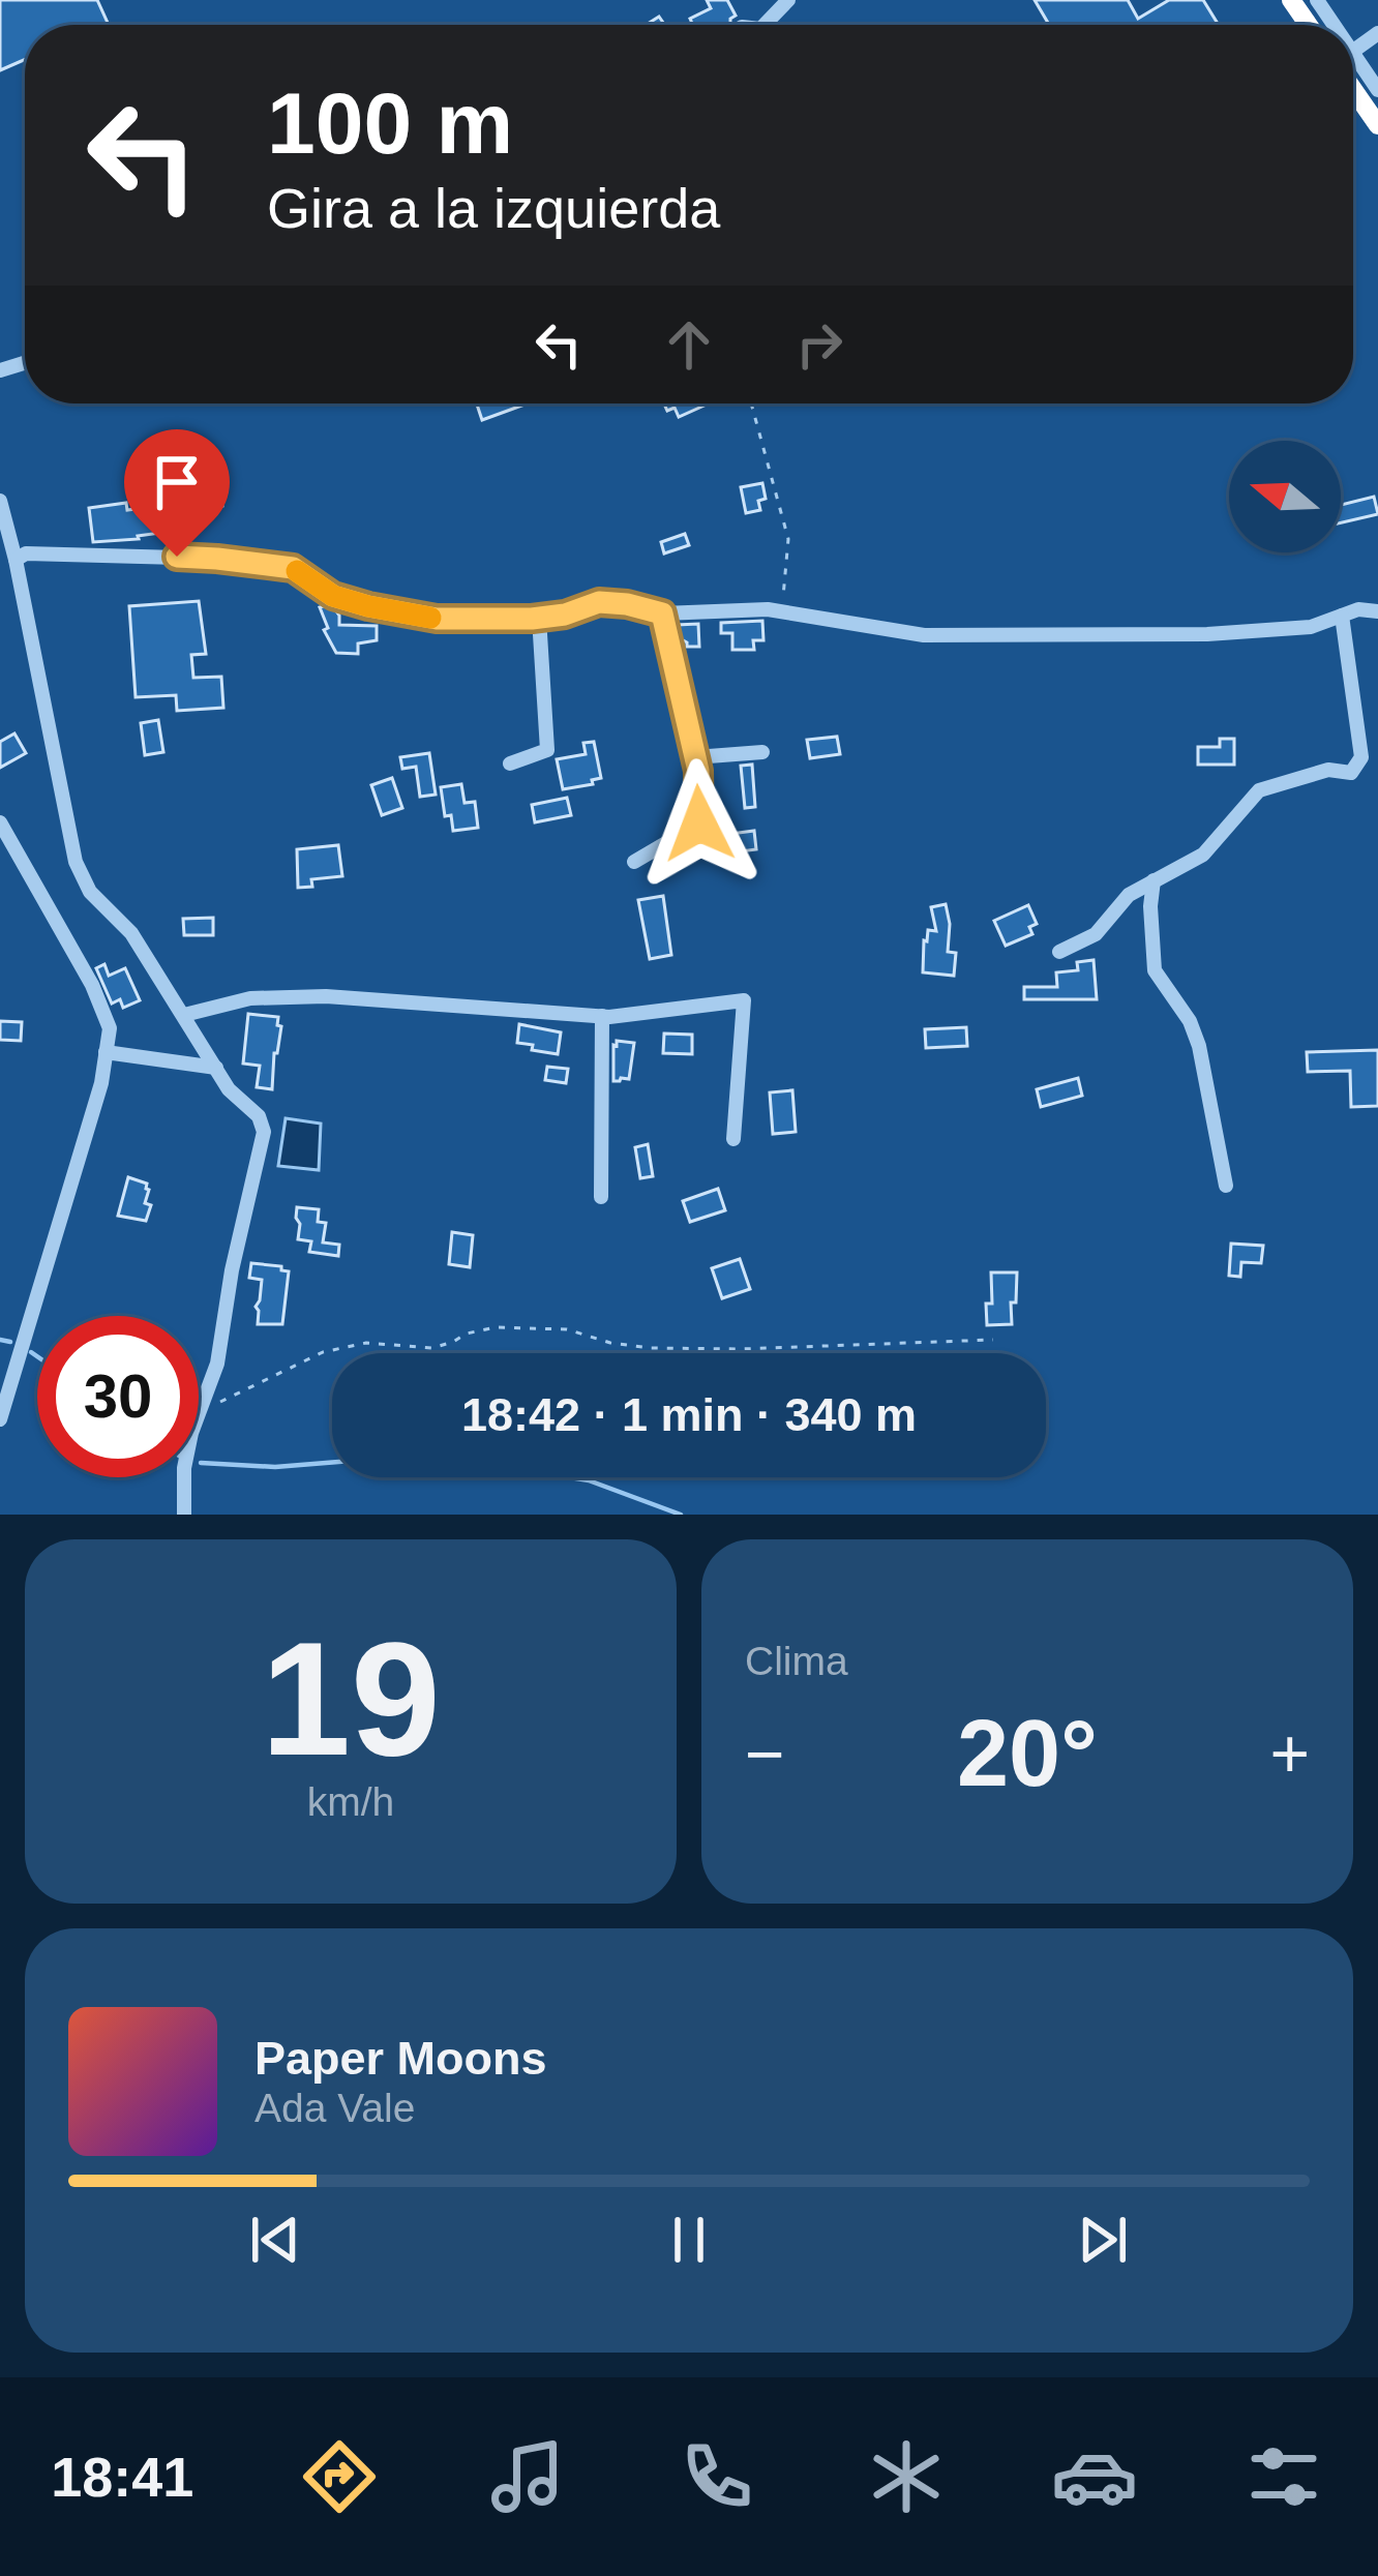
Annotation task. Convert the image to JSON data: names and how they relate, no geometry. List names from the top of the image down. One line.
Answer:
{"north":"left","page":{"turn":["100 m","Gira a la izquierda"],"limit":"30","trip":"18:42 · 1 min · 340 m","tile":[["19","km/h"],"Clima"],"heat":["−","20°","+"],"song":["Paper Moons","Ada Vale"],"tabs":"18:41"}}
